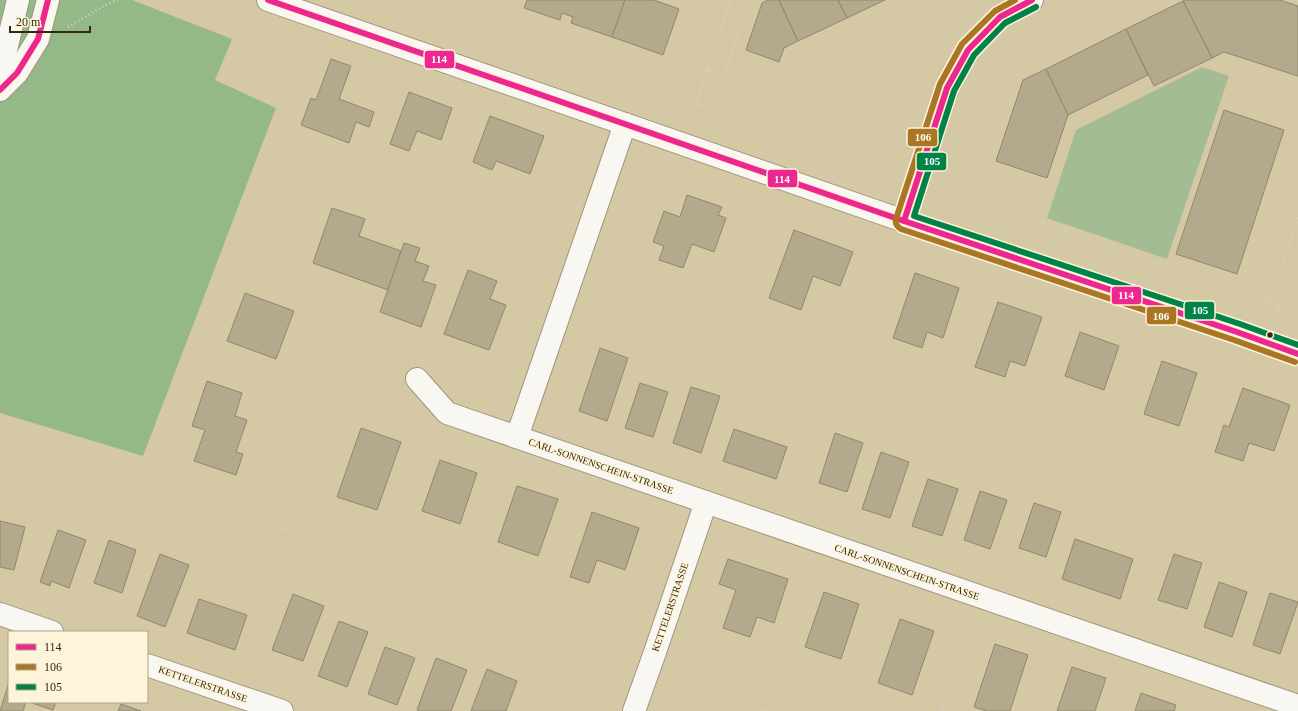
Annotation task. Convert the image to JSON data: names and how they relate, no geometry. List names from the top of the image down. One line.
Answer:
{"streets":{"street":["CARL-SONNENSCHEIN-STRASSE","KETTELERSTRASSE"]},"crossings":[["CARL-SONNENSCHEIN-STRASSE","KETTELERSTRASSE"]],"lines":["transit line 114","transit line 106","transit line 105"],"legend":["114","106","105"],"scale_bar":"20 m"}
